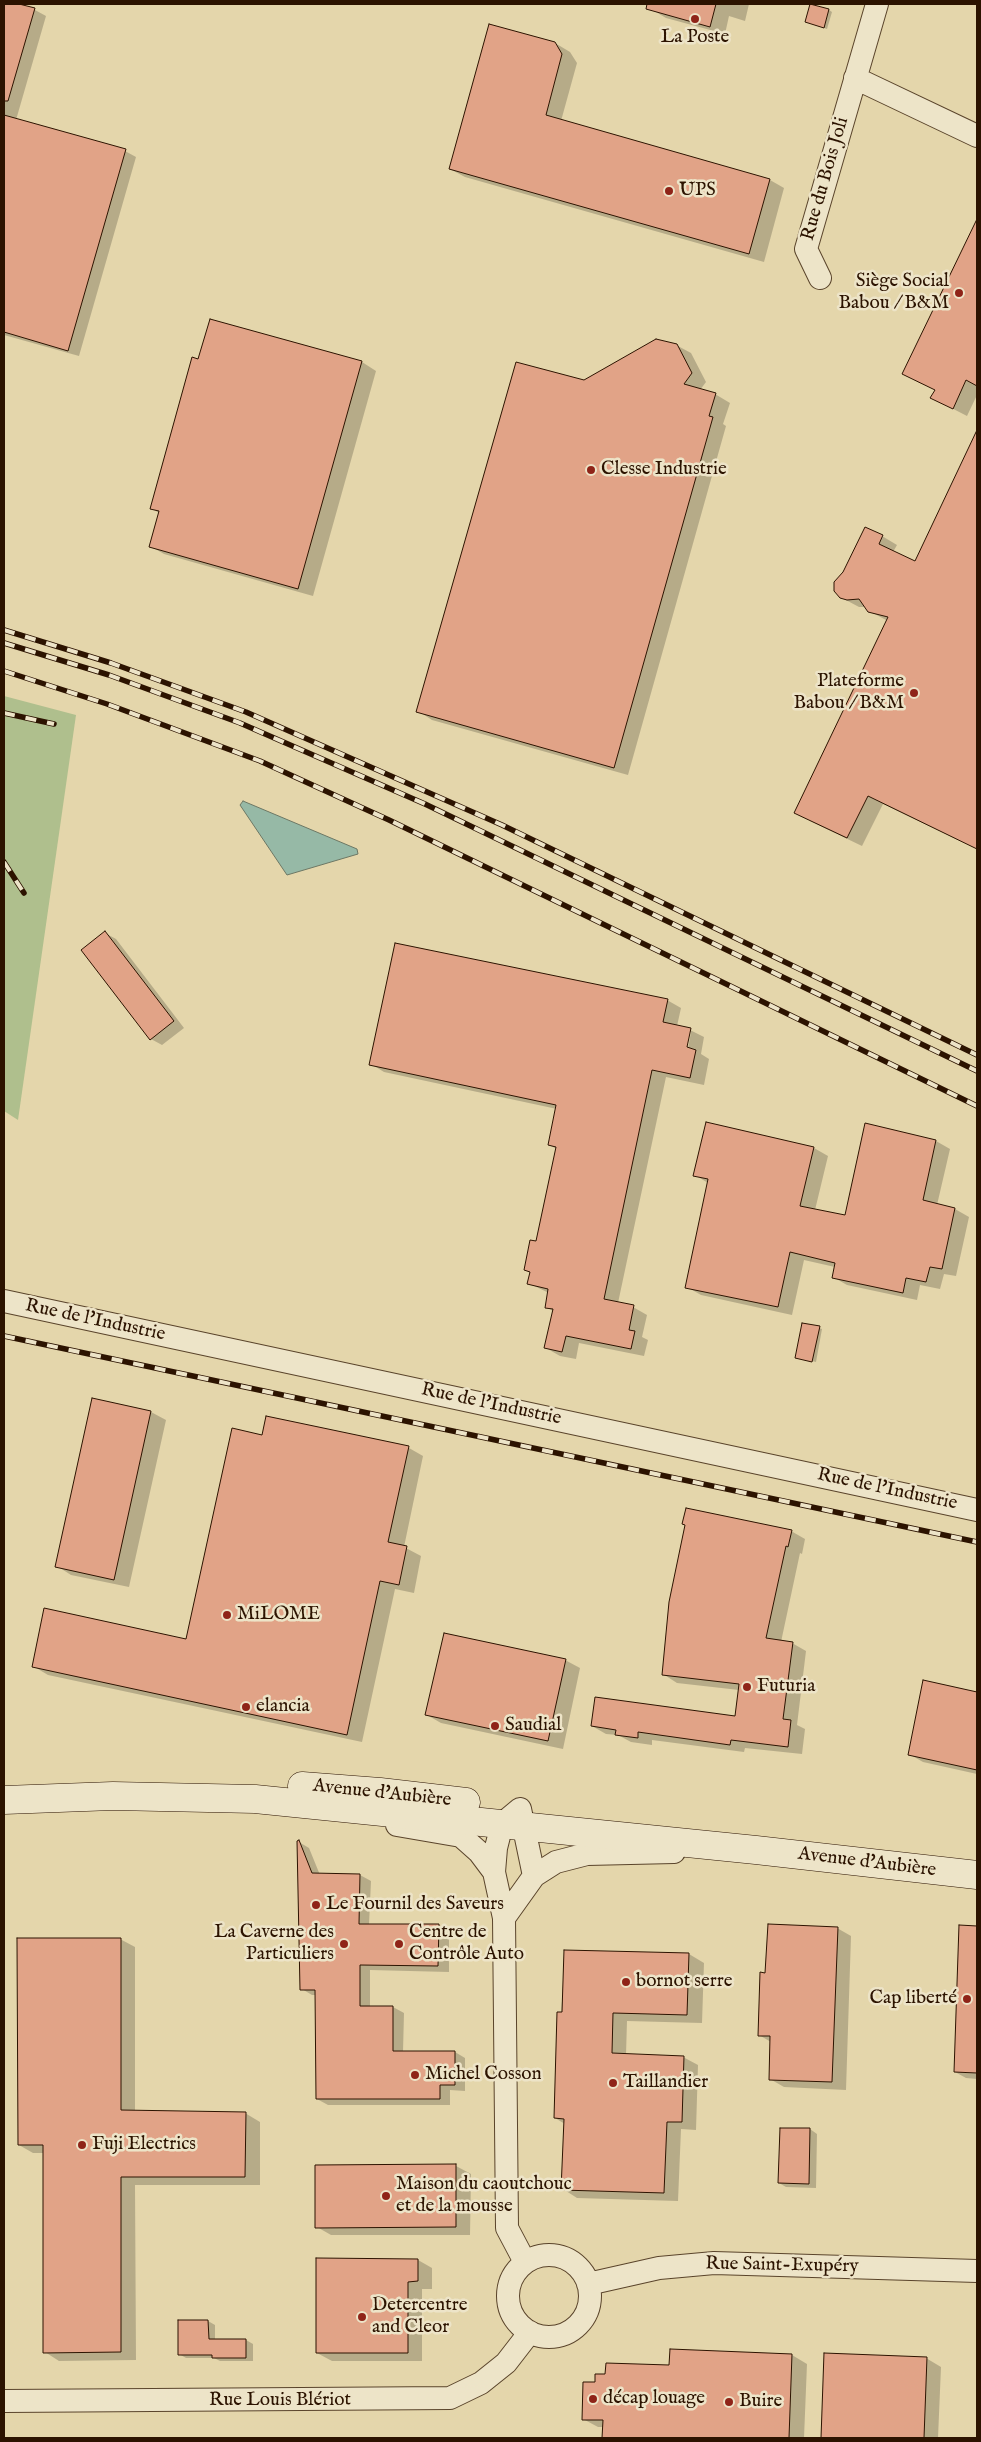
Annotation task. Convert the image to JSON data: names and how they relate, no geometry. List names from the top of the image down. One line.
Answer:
{"streets":{"main road":["Avenue d'Aubière"],"street":["Rue du Bois Joli","Rue de l'Industrie","Rue Saint-Exupéry","Rue Louis Blériot"]},"crossings":[["Rue Saint-Exupéry","Rue Louis Blériot"]],"places":["La Poste","UPS","Siège Social Babou / B&M","Clesse Industrie","Plateforme Babou / B&M","MiLOME","Futuria","elancia","Saudial","Le Fournil des Saveurs","La Caverne des Particuliers","Centre de Contrôle Auto","bornot serre","Cap liberté","Michel Cosson","Taillandier","Fuji Electrics","Maison du caoutchouc et de la mousse","Detercentre and Cleor","décap louage","Buire"]}
